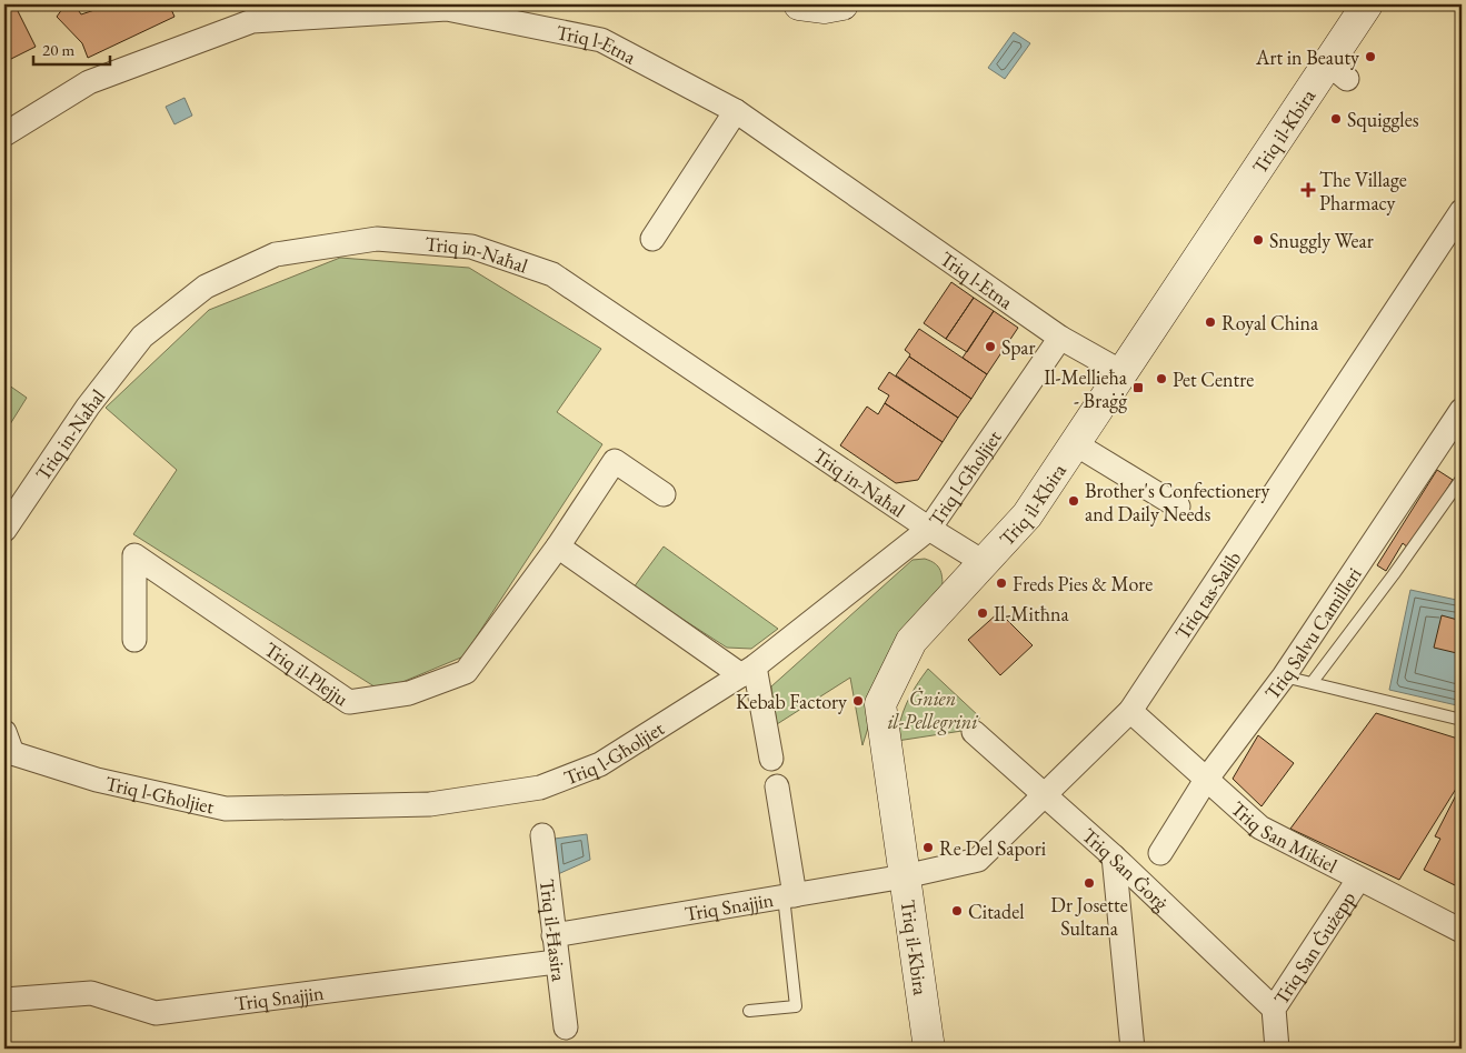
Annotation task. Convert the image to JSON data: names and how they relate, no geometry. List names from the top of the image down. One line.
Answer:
{"streets":{"main road":["Triq il-Kbira"],"street":["Triq l-Etna","Triq in-Naħal","Triq l-Għoljiet","Triq tas-Salib","Triq Salvu Camilleri","Triq il-Plejju","Triq San Mikiel","Triq San Ġorġ","Triq Snajjin","Triq il-Ħasira","Triq San Ġużepp"]},"crossings":[["Triq l-Etna","Triq il-Kbira"],["Triq l-Etna","Triq l-Għoljiet"],["Triq il-Kbira","Triq in-Naħal"],["Triq il-Kbira","Triq tas-Salib"],["Triq il-Kbira","Triq Snajjin"],["Triq in-Naħal","Triq l-Għoljiet"],["Triq tas-Salib","Triq San Mikiel"],["Triq tas-Salib","Triq San Ġorġ"],["Triq tas-Salib","Triq Snajjin"],["Triq Salvu Camilleri","Triq San Mikiel"],["Triq San Mikiel","Triq San Ġużepp"],["Triq San Ġorġ","Triq San Ġużepp"],["Triq Snajjin","Triq il-Ħasira"]],"parks":["Ġnien il-Pellegrini"],"places":{"other":["Art in Beauty","Squiggles","Snuggly Wear","Royal China","Spar","Pet Centre","Brother's Confectionery and Daily Needs","Freds Pies & More","Il-Mitħna","Kebab Factory","Re Del Sapori","Dr Josette Sultana","Citadel"],"health":["The Village Pharmacy"],"transit":["Il-Mellieħa - Braġġ"]},"scale_bar":"20 m"}
